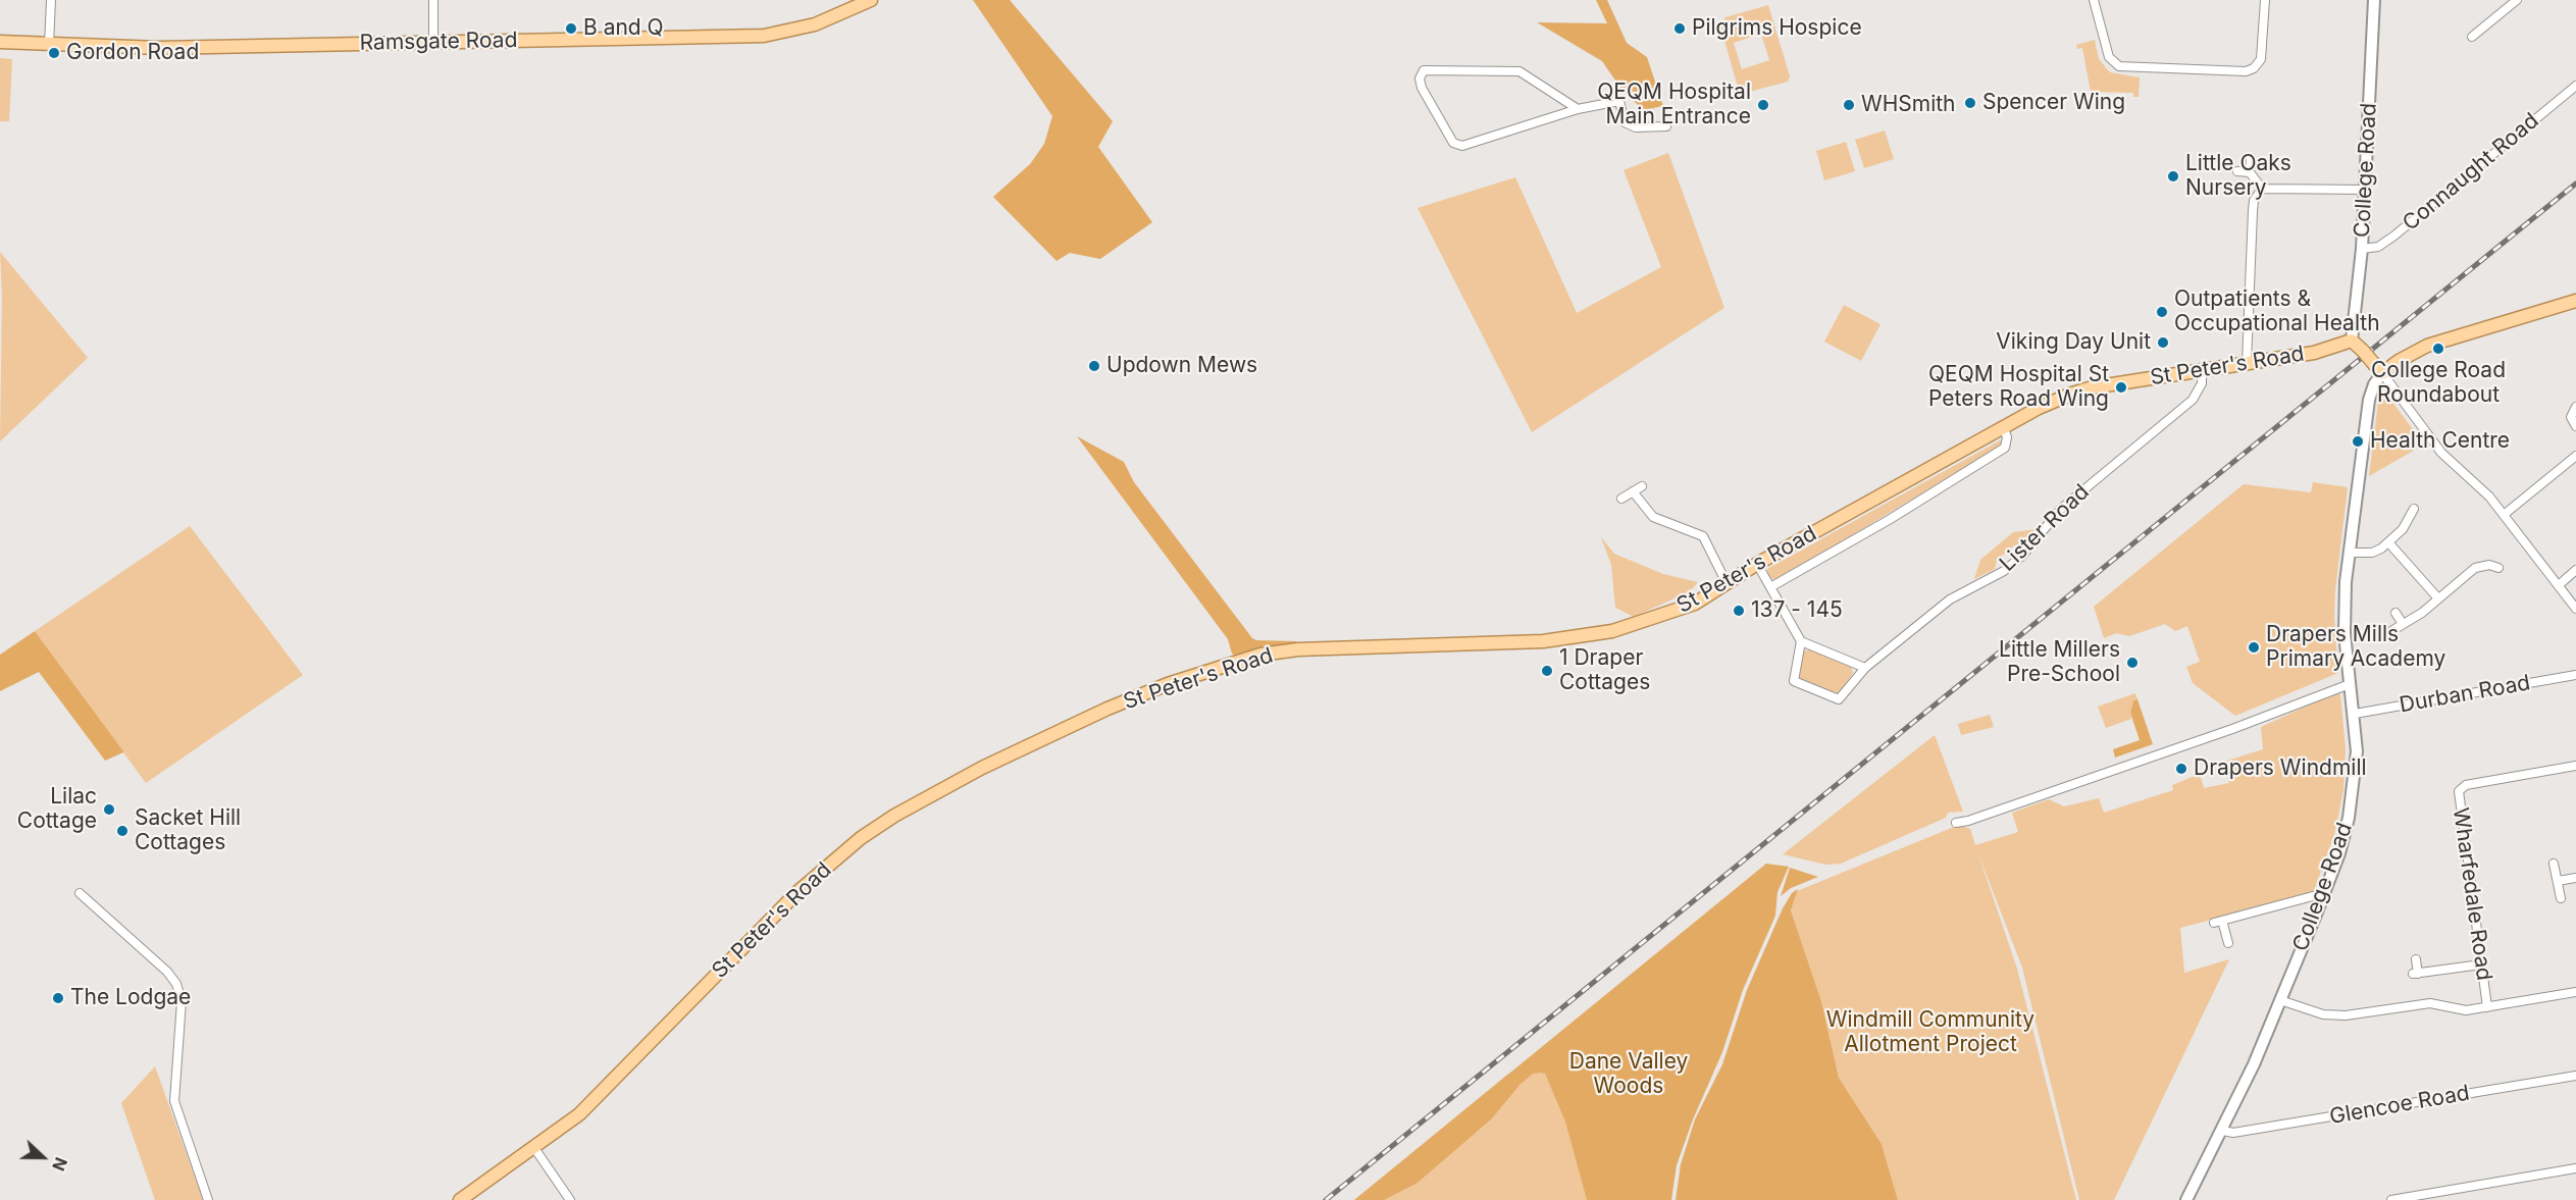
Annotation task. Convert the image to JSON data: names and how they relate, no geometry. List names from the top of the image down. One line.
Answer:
{"streets":{"main road":["Ramsgate Road","College Road","St Peter's Road"],"street":["Connaught Road","Lister Road","Durban Road","Wharfedale Road","Glencoe Road"]},"crossings":[["College Road","Connaught Road"],["College Road","St Peter's Road"],["College Road","Durban Road"],["College Road","Glencoe Road"],["St Peter's Road","Lister Road"]],"parks":["Windmill Community Allotment Project","Dane Valley Woods"],"places":["B and Q","Pilgrims Hospice","Gordon Road","Spencer Wing","QEQM Hospital Main Entrance","WHSmith","Little Oaks Nursery","Outpatients & Occupational Health","Viking Day Unit","College Road Roundabout","Updown Mews","QEQM Hospital St Peters Road Wing","Health Centre","137 - 145","Drapers Mills Primary Academy","Little Millers Pre-School","1 Draper Cottages","Drapers Windmill","Lilac Cottage","Sacket Hill Cottages","The Lodgae"],"north":"right"}
